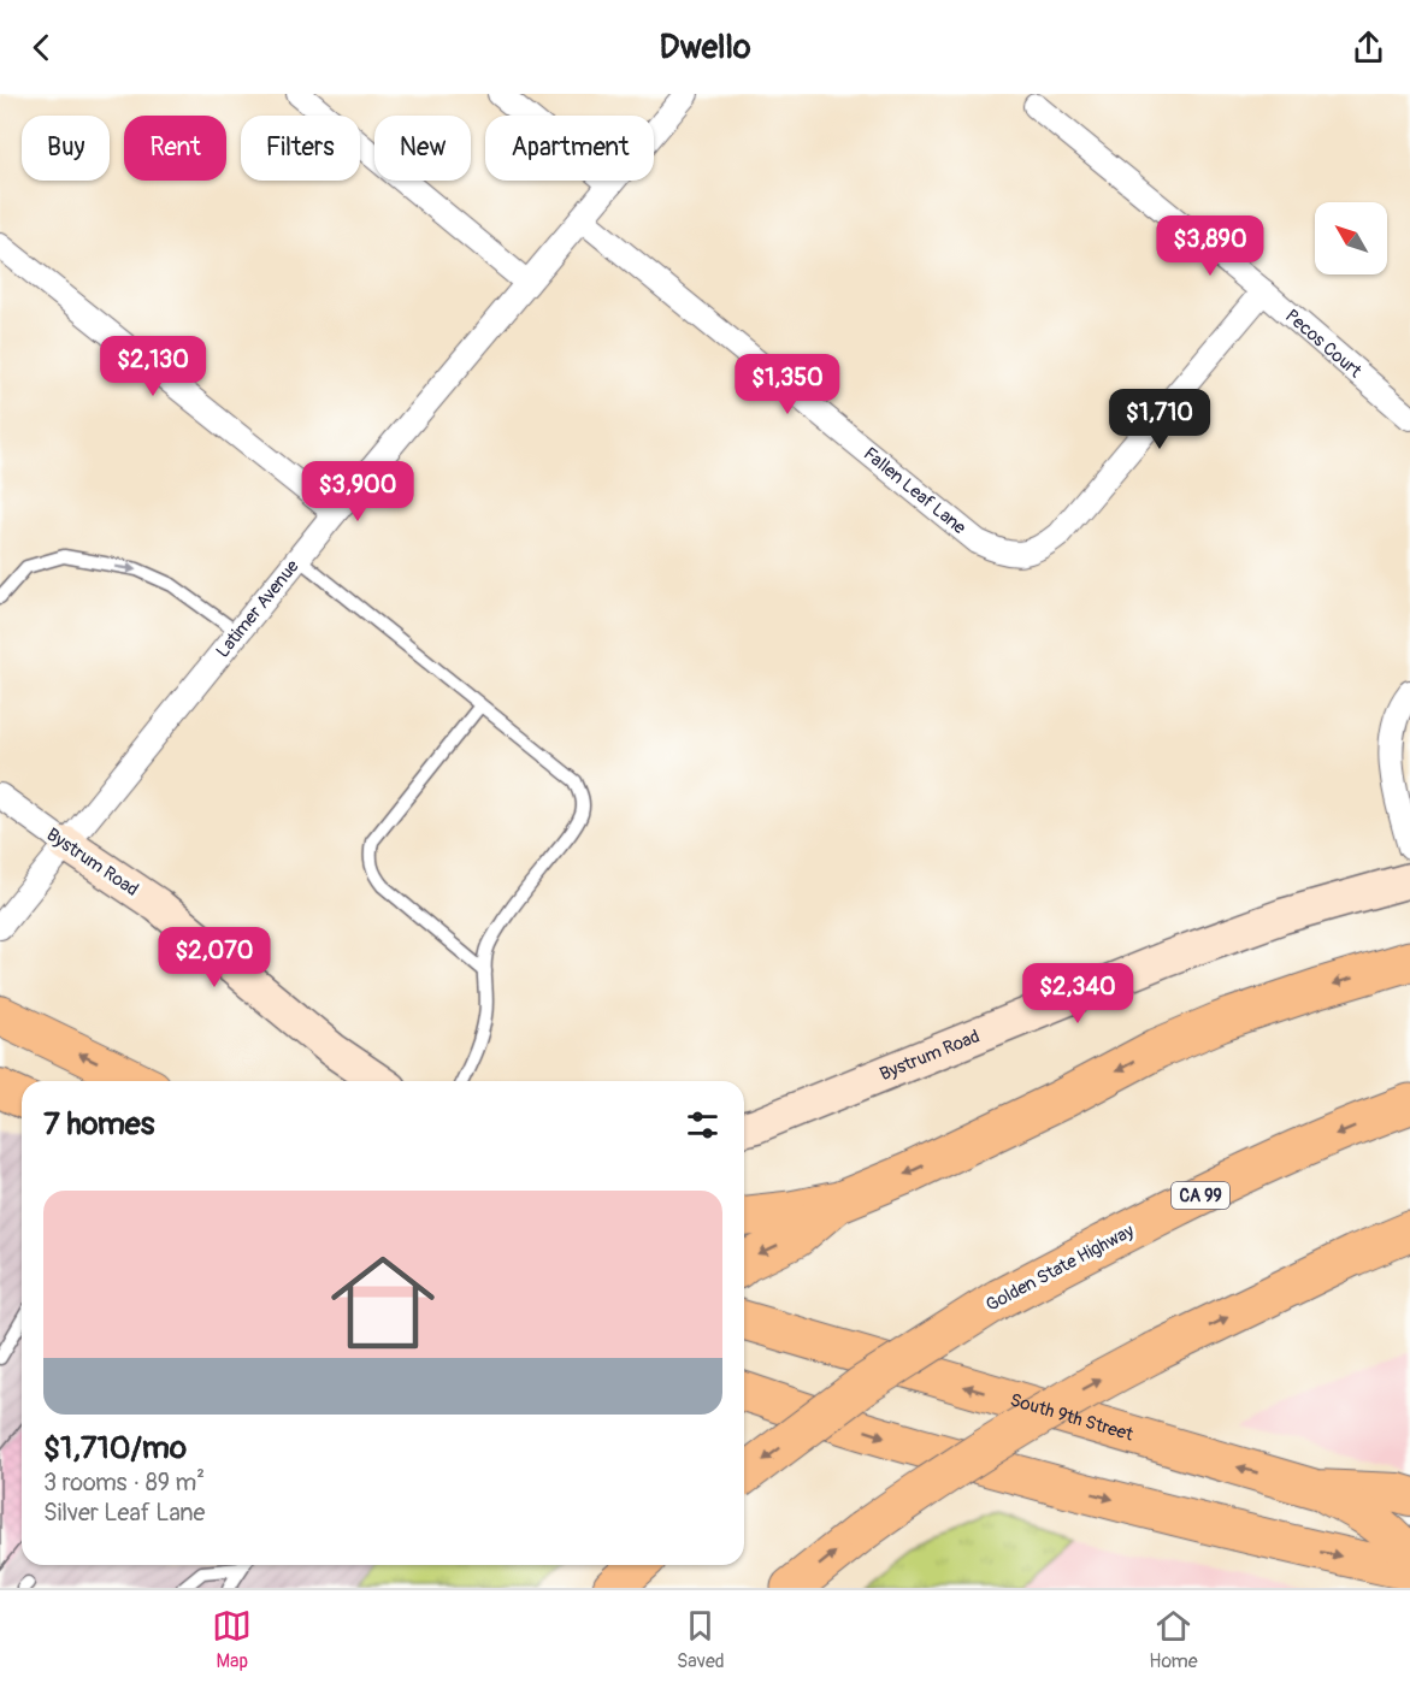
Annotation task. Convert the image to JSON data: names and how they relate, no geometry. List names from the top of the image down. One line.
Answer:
{"streets":{"highway":["CA 99","Golden State Highway"],"main road":["South 9th Street"],"street":["Pecos Court","Fallen Leaf Lane","Latimer Avenue","Bystrum Road"]},"crossings":[["Pecos Court","Fallen Leaf Lane"],["Fallen Leaf Lane","Latimer Avenue"],["Latimer Avenue","Bystrum Road"]],"north":"top left","page":{"header":"Dwello","chip":["Buy","Rent","Filters","New","Apartment"],"price":["$3,890","$2,130","$1,350","$1,710","$3,900","$2,070","$2,340"],"heading":"7 homes","list":[{"name":"$1,710/mo","note":"3 rooms · 89 m² · Silver Leaf Lane"}],"tabs":["Map","Saved","Home"]}}
